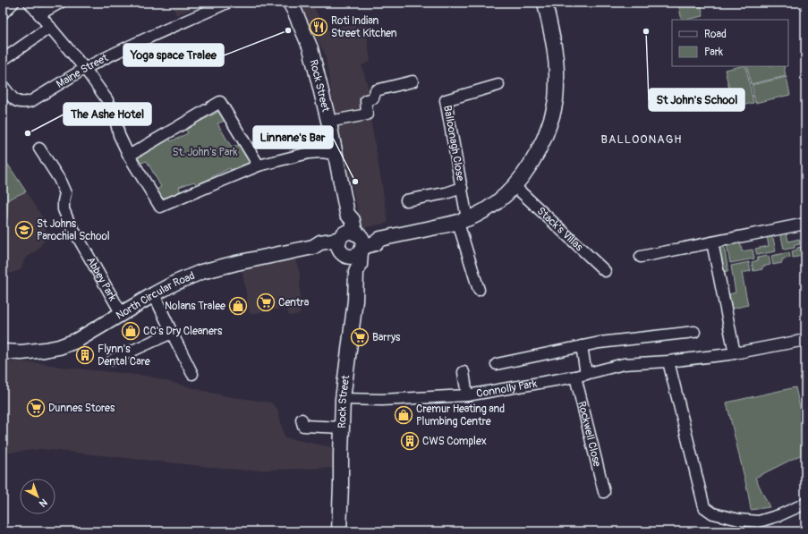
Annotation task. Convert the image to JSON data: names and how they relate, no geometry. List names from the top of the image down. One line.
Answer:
{"streets":{"main road":["Rock Street","North Circular Road"],"street":["Maine Street","Balloonagh Close","Stack's Villas","Abbey Park","Connolly Park","Rockwell Close"]},"crossings":[["Rock Street","North Circular Road"],["Rock Street","Connolly Park"],["Balloonagh Close","North Circular Road"],["Stack's Villas","North Circular Road"],["Abbey Park","North Circular Road"],["Connolly Park","Rockwell Close"]],"districts":["BALLOONAGH"],"parks":["St. John's Park"],"places":{"restaurant":["Roti Indian Street Kitchen"],"other":["Yoga space Tralee","St John's School","The Ashe Hotel","Linnane's Bar"],"school or university":["St Johns Parochial School"],"supermarket":["Centra","Barrys","Dunnes Stores"],"shop":["Nolans Tralee","CC's Dry Cleaners","Cremur Heating and Plumbing Centre"],"building":["Flynn's Dental Care","CWS Complex"]},"legend":["Road","Park"],"north":"bottom right"}
